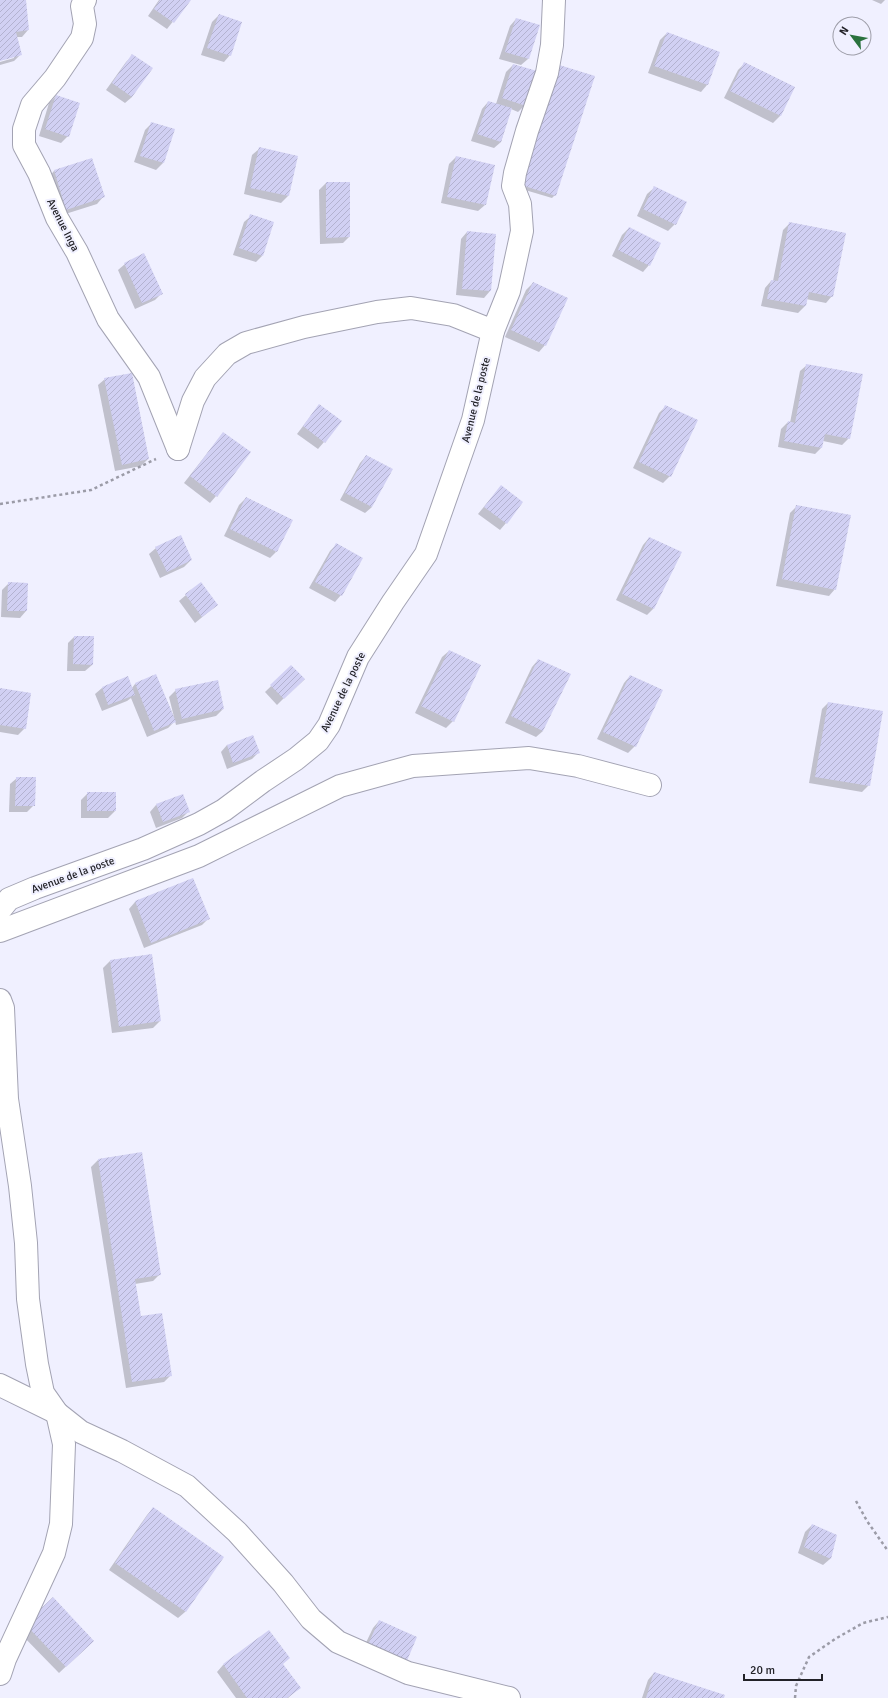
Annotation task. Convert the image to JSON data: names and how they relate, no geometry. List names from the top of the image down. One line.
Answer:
{"streets":{"street":["Avenue Inga","Avenue de la poste"]},"scale_bar":"20 m","north":"top left"}
